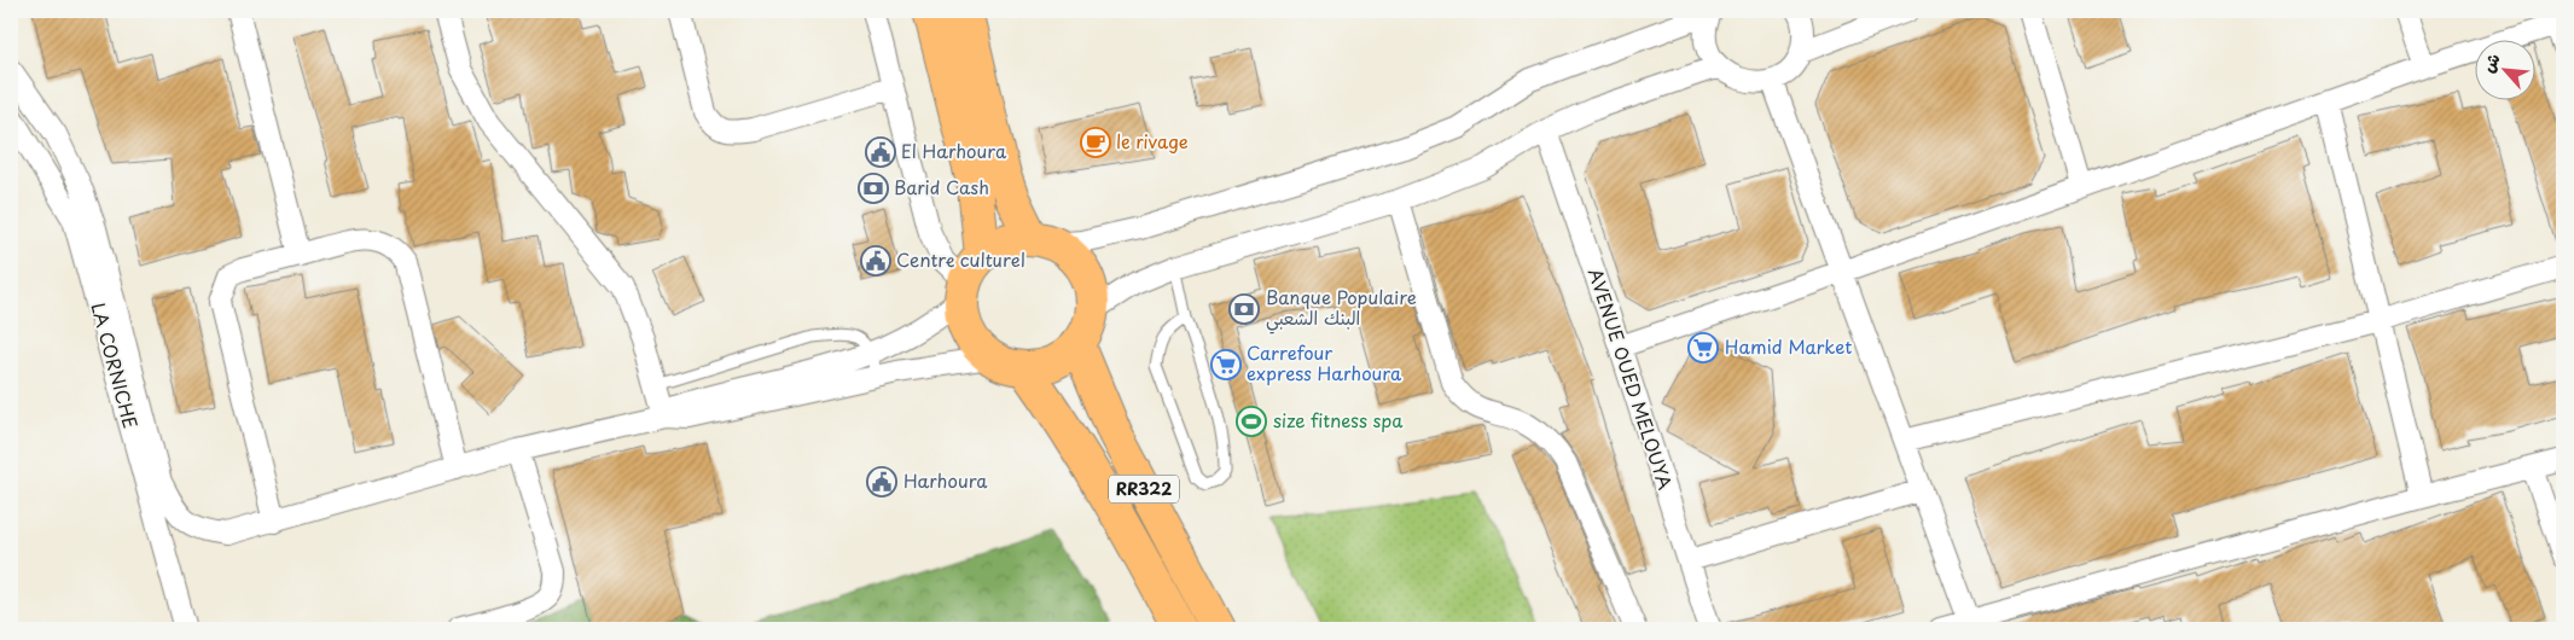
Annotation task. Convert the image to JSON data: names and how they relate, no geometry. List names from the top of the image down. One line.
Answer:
{"streets":{"main road":["RR322"],"street":["LA CORNICHE","AVENUE OUED MELOUYA"]},"places":{"cafe":["le rivage"],"public building":["El Harhoura","Centre culturel","Harhoura"],"bank":["Barid Cash","Banque Populaire البنك الشعبي"],"supermarket":["Hamid Market","Carrefour express Harhoura"],"sports":["size fitness spa"]},"north":"top left"}
